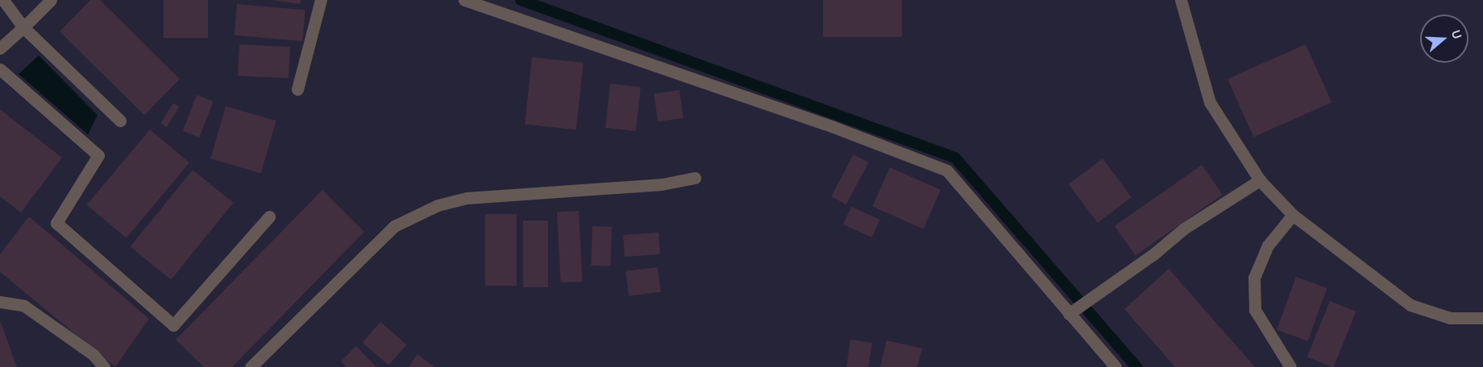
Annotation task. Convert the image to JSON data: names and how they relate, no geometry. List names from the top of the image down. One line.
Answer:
{"north":"right"}
